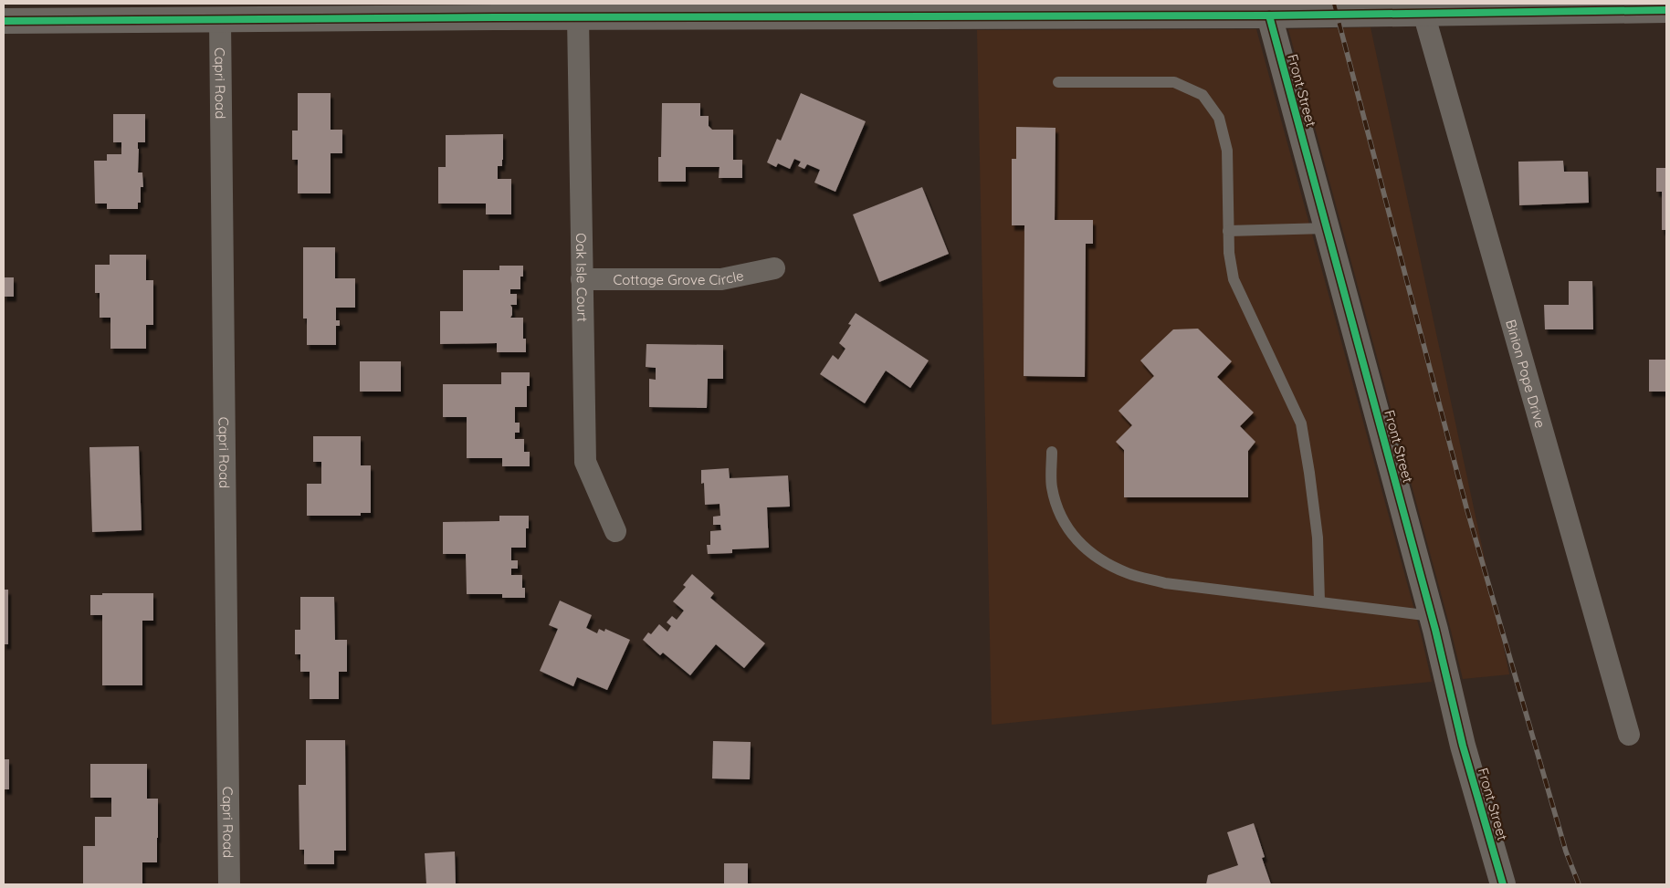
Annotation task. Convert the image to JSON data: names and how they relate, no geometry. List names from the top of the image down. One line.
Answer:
{"streets":{"street":["Capri Road","Front Street","Cottage Grove Circle","Oak Isle Court","Binion Pope Drive"]},"crossings":[["Cottage Grove Circle","Oak Isle Court"]]}
